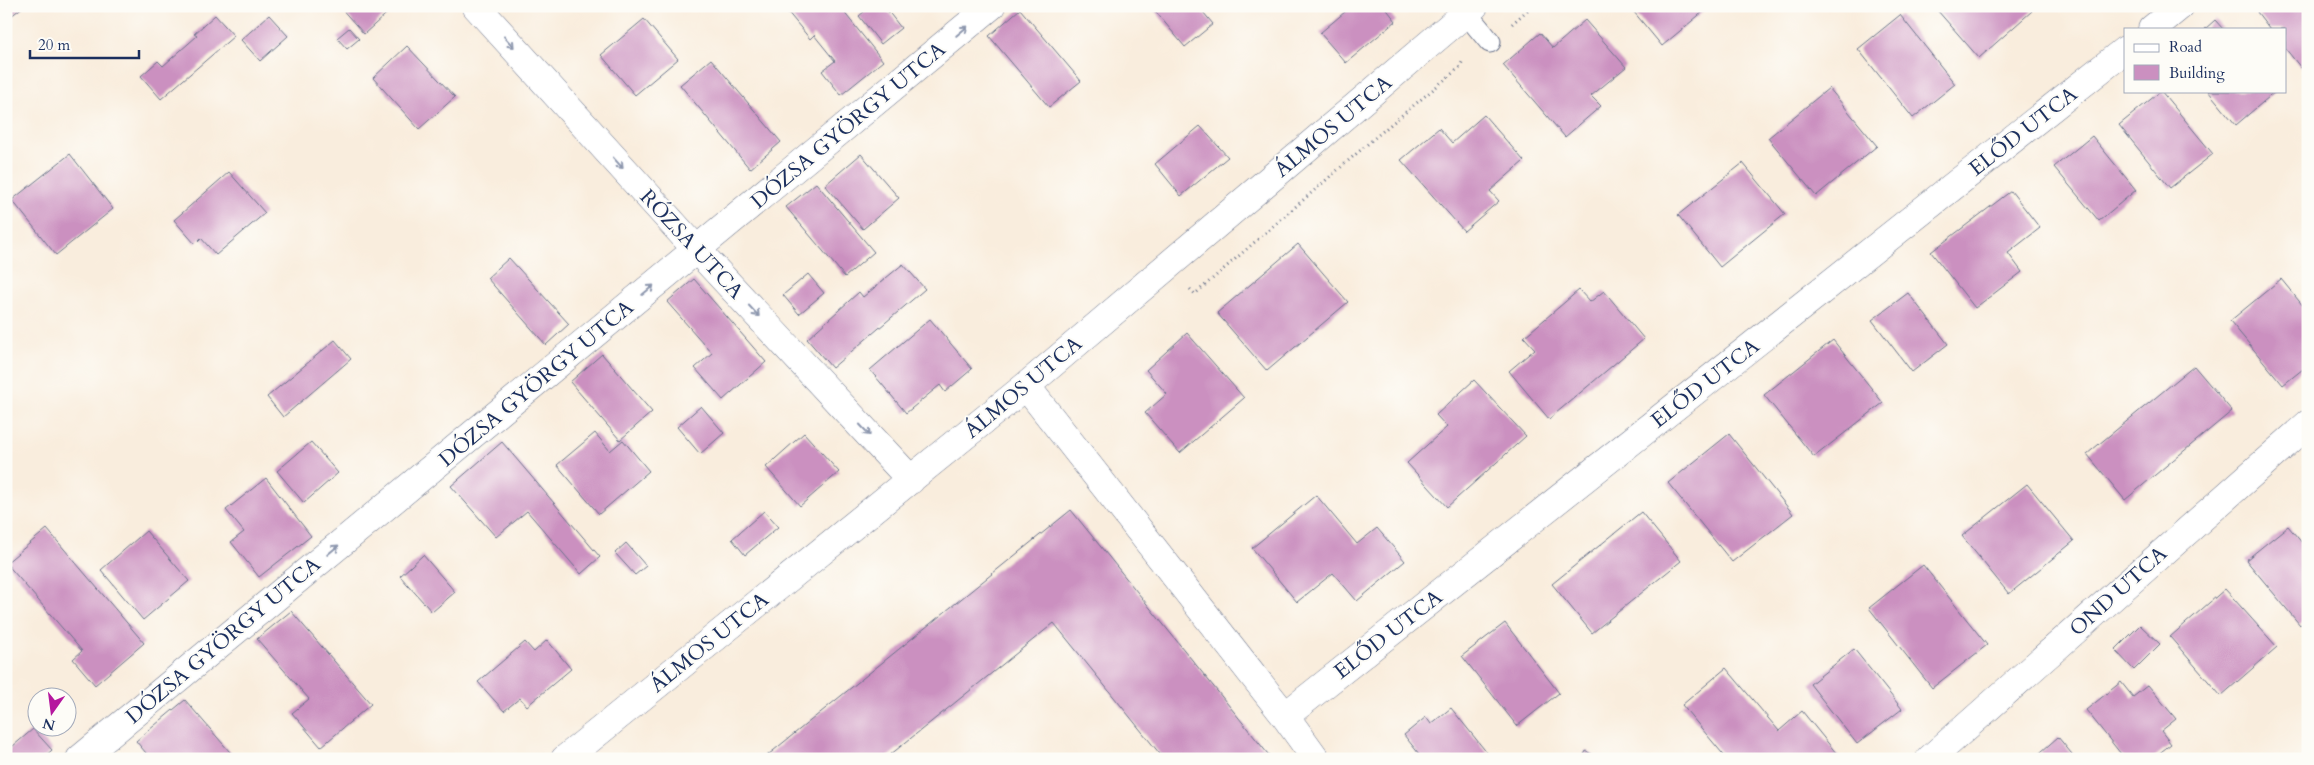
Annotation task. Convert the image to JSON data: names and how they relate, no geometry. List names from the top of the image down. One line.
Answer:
{"streets":{"street":["DÓZSA GYÖRGY UTCA","ÁLMOS UTCA","ELŐD UTCA","RÓZSA UTCA","OND UTCA"]},"crossings":[["DÓZSA GYÖRGY UTCA","RÓZSA UTCA"],["ÁLMOS UTCA","RÓZSA UTCA"]],"one_way":["DÓZSA GYÖRGY UTCA","RÓZSA UTCA"],"legend":["Road","Building"],"scale_bar":"20 m","north":"bottom"}
